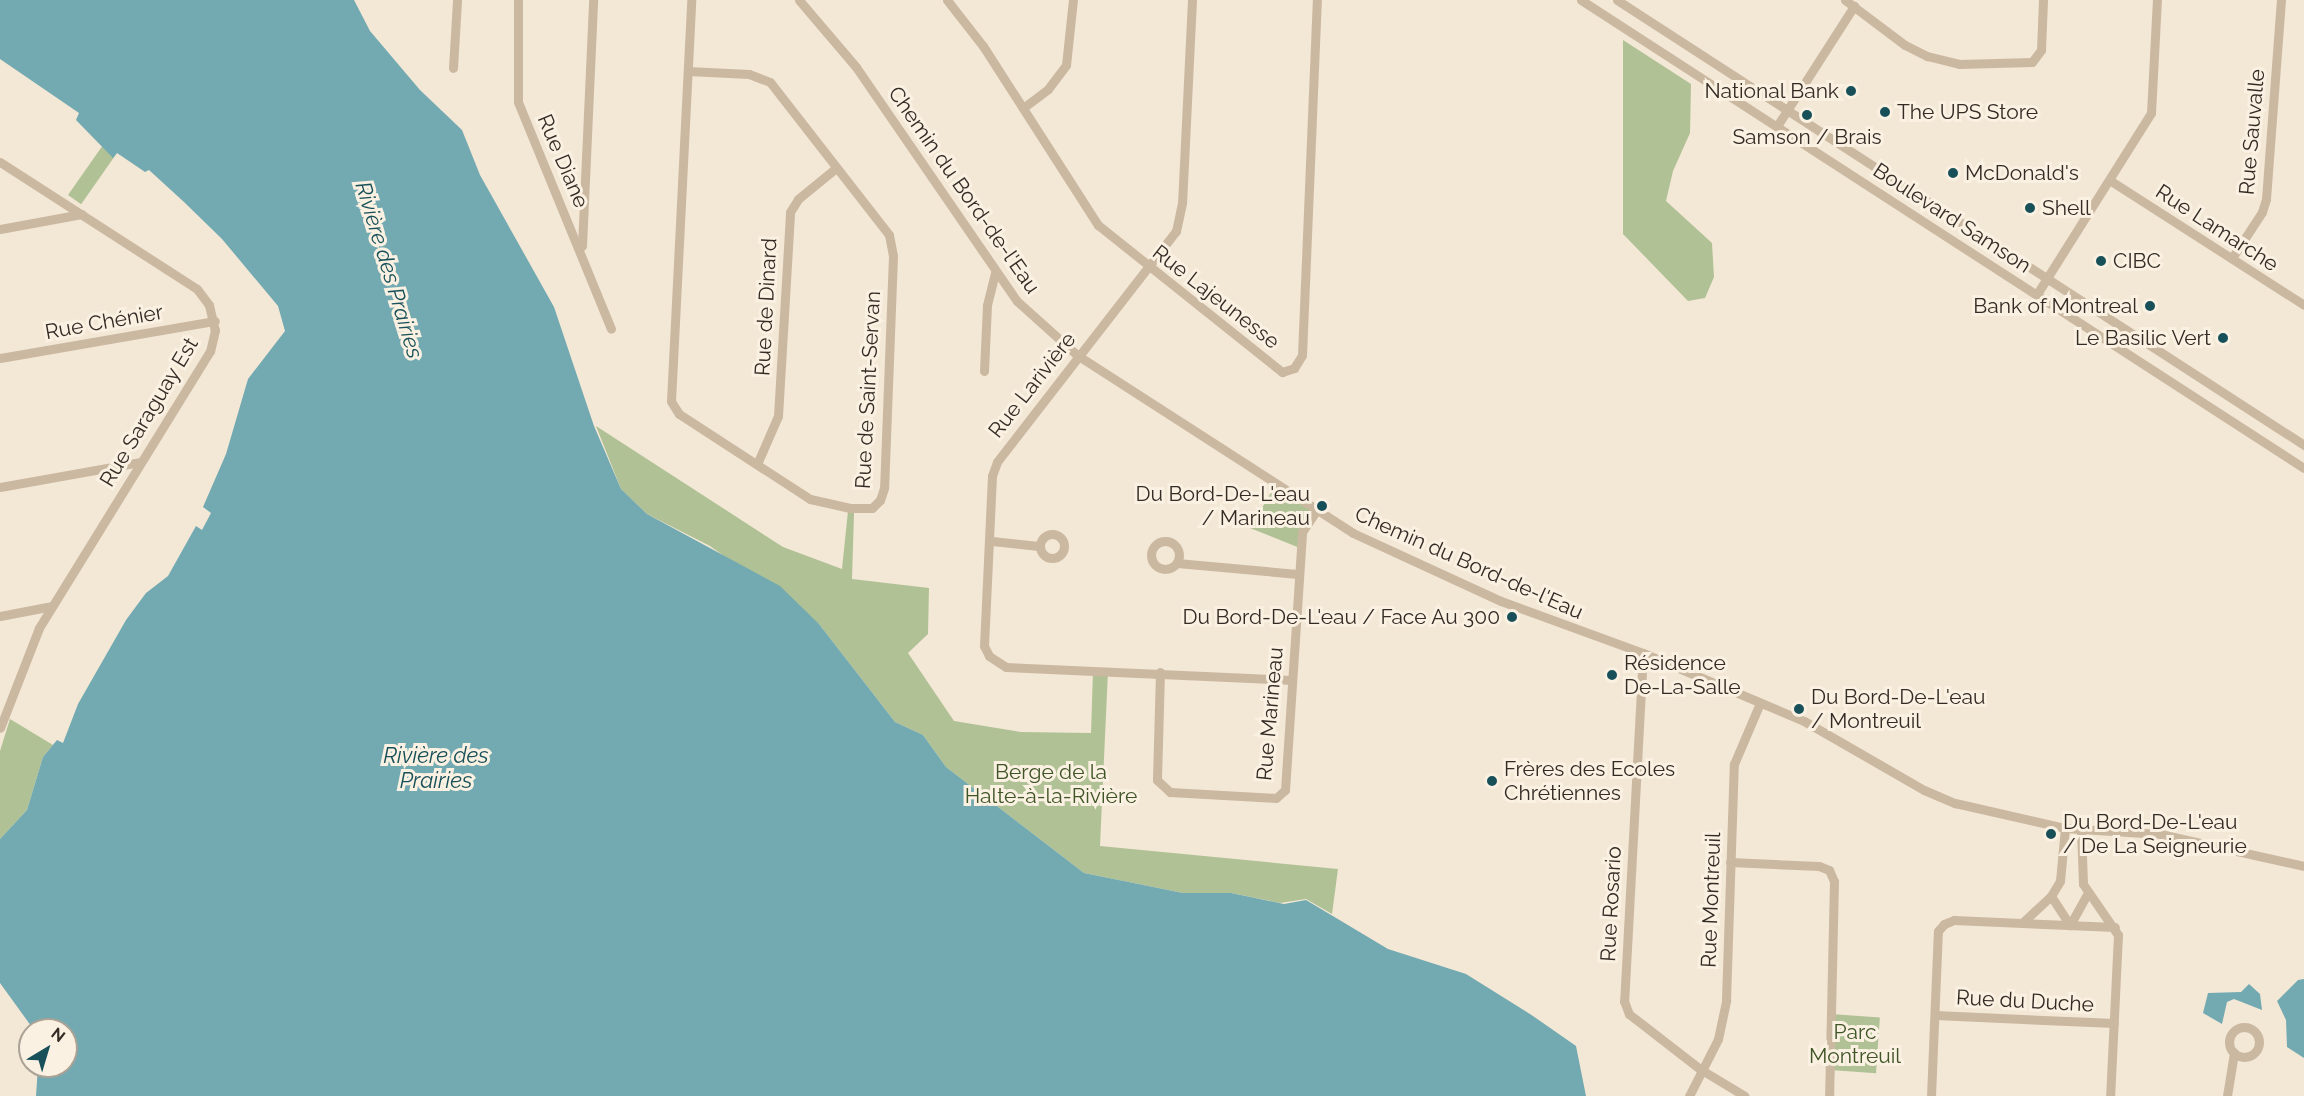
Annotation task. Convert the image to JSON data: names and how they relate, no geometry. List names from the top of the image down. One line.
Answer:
{"streets":{"street":["Rue Sauvalle","Rue Diane","Chemin du Bord-de-l'Eau","Boulevard Samson","Rue Lamarche","Rue Lajeunesse","Rue de Dinard","Rue Chénier","Rue Larivière","Rue de Saint-Servan","Rue Saraguay Est","Rue Marineau","Rue Montreuil","Rue Rosario","Rue du Duche"]},"crossings":[["Rue Sauvalle","Rue Lamarche"],["Chemin du Bord-de-l'Eau","Rue Larivière"],["Chemin du Bord-de-l'Eau","Rue Marineau"],["Chemin du Bord-de-l'Eau","Rue Montreuil"],["Chemin du Bord-de-l'Eau","Rue Rosario"],["Rue Lajeunesse","Rue Larivière"],["Rue de Dinard","Rue de Saint-Servan"],["Rue Chénier","Rue Saraguay Est"],["Rue Larivière","Rue Marineau"],["Rue Montreuil","Rue Rosario"]],"water":["Rivière des Prairies"],"parks":["Berge de la Halte-à-la-Rivière","Parc Montreuil"],"places":["National Bank","The UPS Store","Samson / Brais","McDonald's","Shell","CIBC","Bank of Montreal","Le Basilic Vert","Du Bord-De-L'eau / Marineau","Du Bord-De-L'eau / Face Au 300","Résidence De-La-Salle","Du Bord-De-L'eau / Montreuil","Frères des Ecoles Chrétiennes","Du Bord-De-L'eau / De La Seigneurie"],"north":"top right"}
